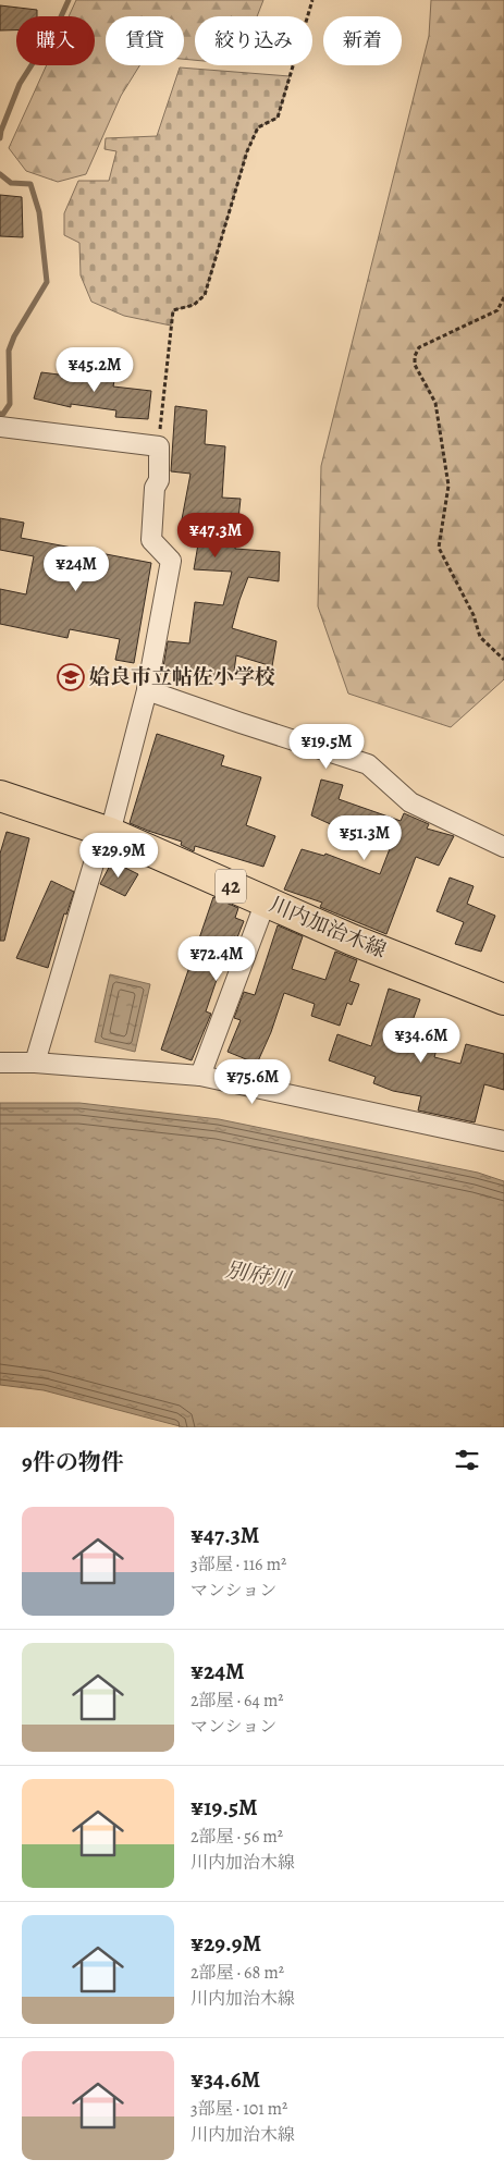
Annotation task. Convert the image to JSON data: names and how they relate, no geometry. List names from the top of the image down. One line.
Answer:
{"streets":{"main road":["42","川内加治木線"]},"water":["別府川"],"places":{"school or university":["姶良市立帖佐小学校"]},"page":{"chip":["購入","賃貸","絞り込み","新着"],"price":["¥45.2M","¥47.3M","¥24M","¥19.5M","¥51.3M","¥29.9M","¥72.4M","¥34.6M","¥75.6M"],"heading":"9件の物件","list":[{"name":"¥47.3M","note":"3部屋 · 116 m² · マンション"},{"name":"¥24M","note":"2部屋 · 64 m² · マンション"},{"name":"¥19.5M","note":"2部屋 · 56 m² · 川内加治木線"},{"name":"¥29.9M","note":"2部屋 · 68 m² · 川内加治木線"},{"name":"¥34.6M","note":"3部屋 · 101 m² · 川内加治木線"}]}}
